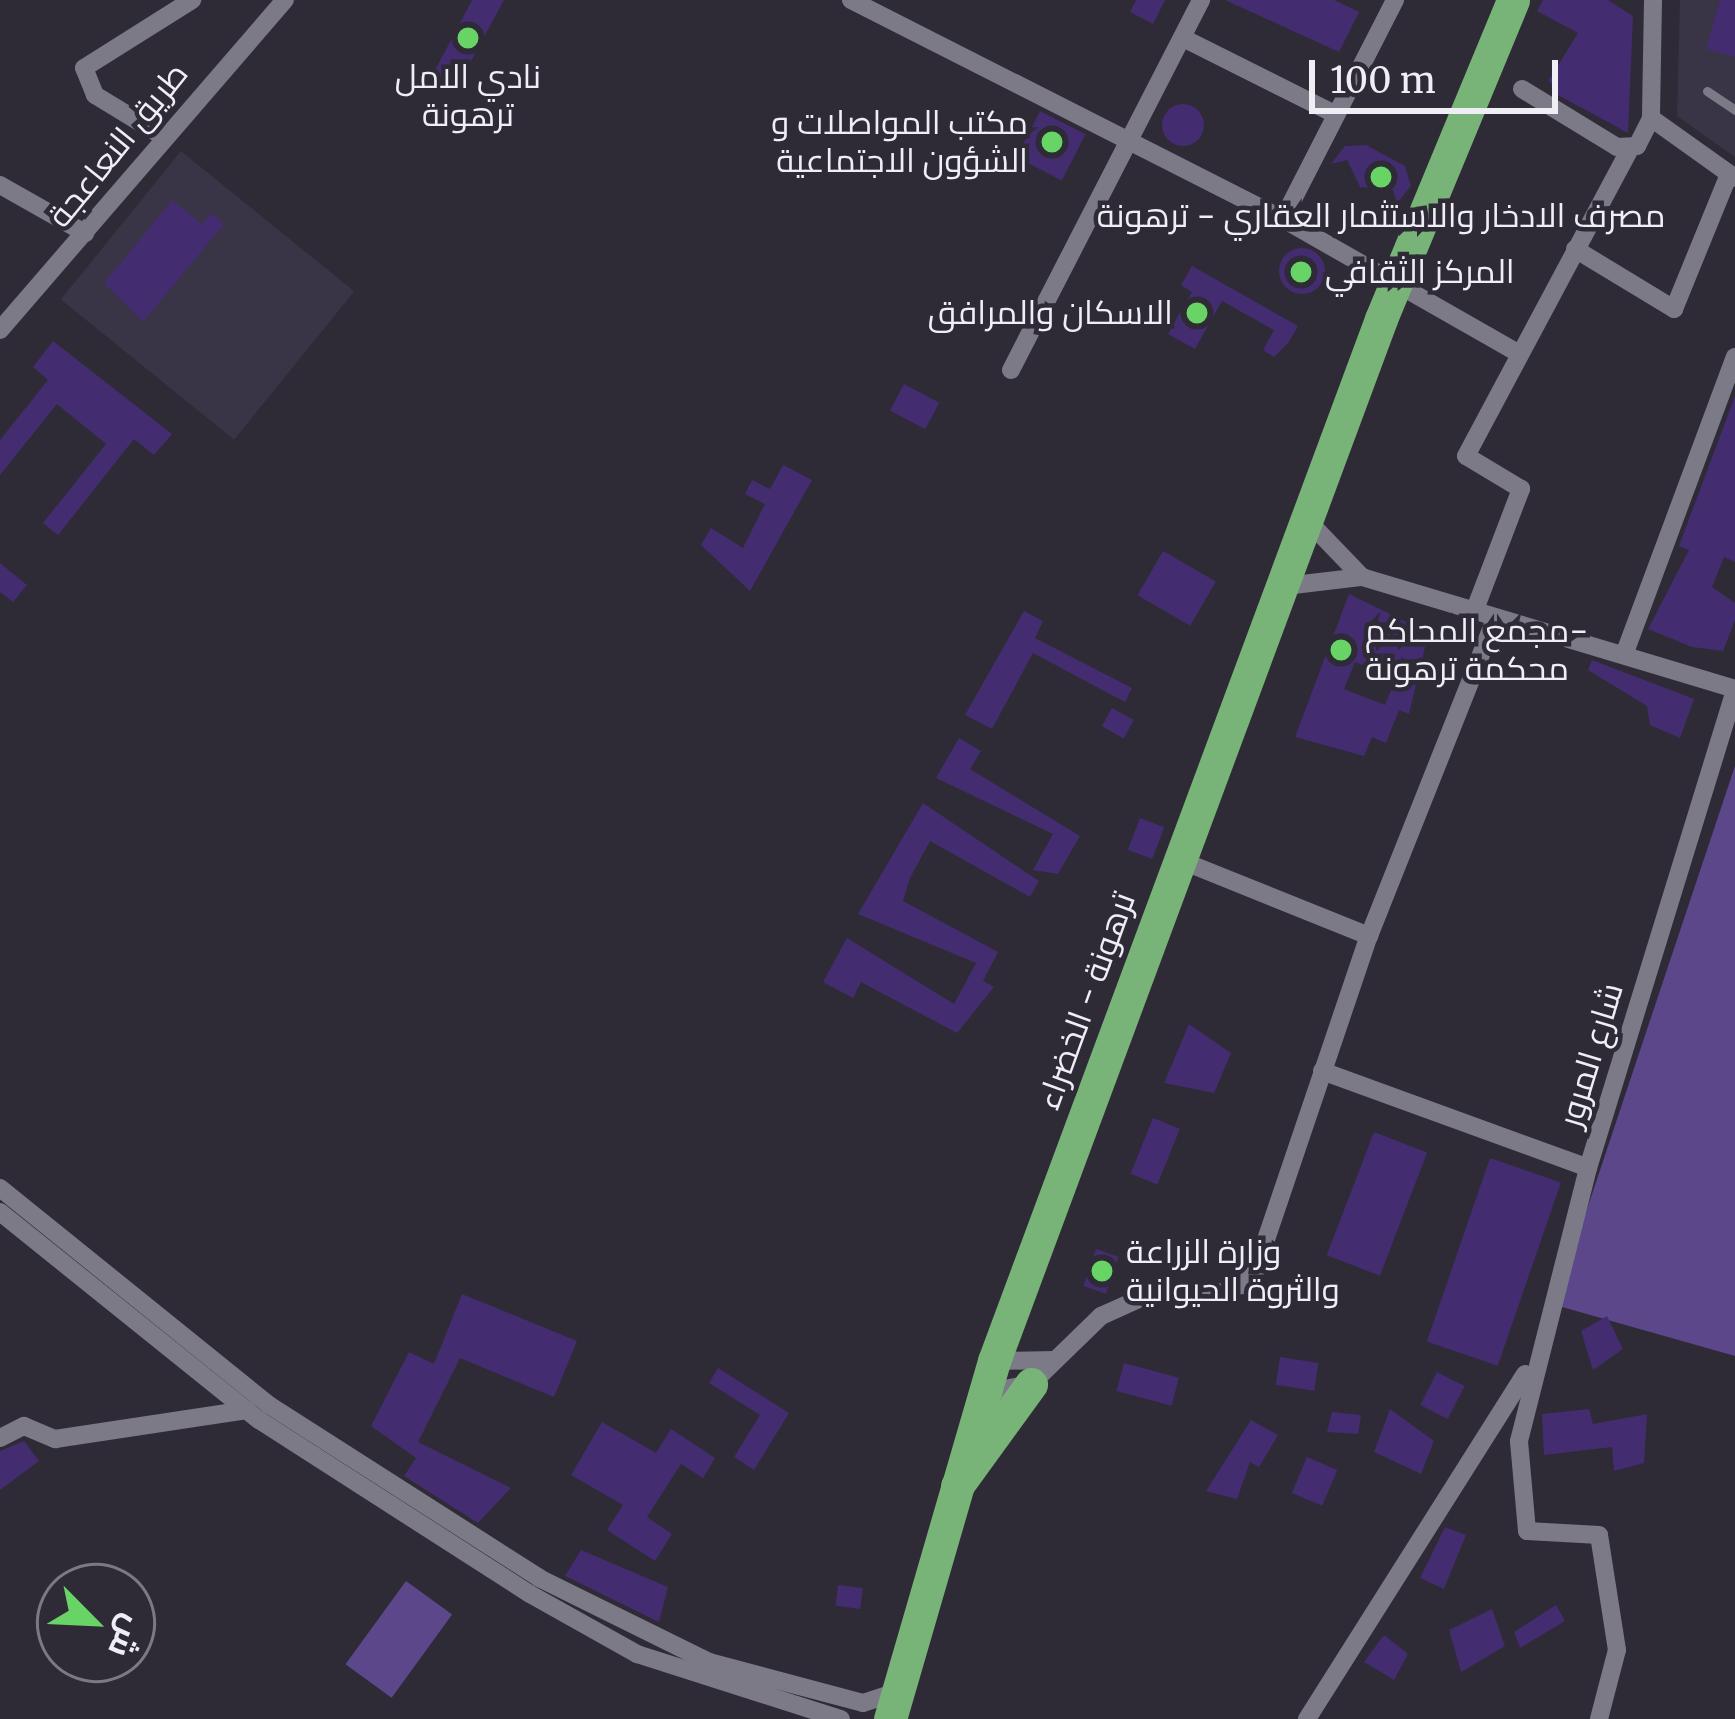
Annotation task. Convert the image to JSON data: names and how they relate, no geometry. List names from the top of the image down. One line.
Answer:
{"streets":{"highway":["ترهونة - الخضراء"],"street":["طريق النعاعجة","شارع المرور"]},"places":["نادي الامل ترهونة","مكتب المواصلات و الشؤون الاجتماعية","مصرف الادخار والاستثمار العقاري - ترهونة","المركز الثقافي","الاسكان والمرافق","مجمع المحاكم- محكمة ترهونة","وزارة الزراعة والثروة الحيوانية"],"scale_bar":"100 m","north":"bottom right"}
